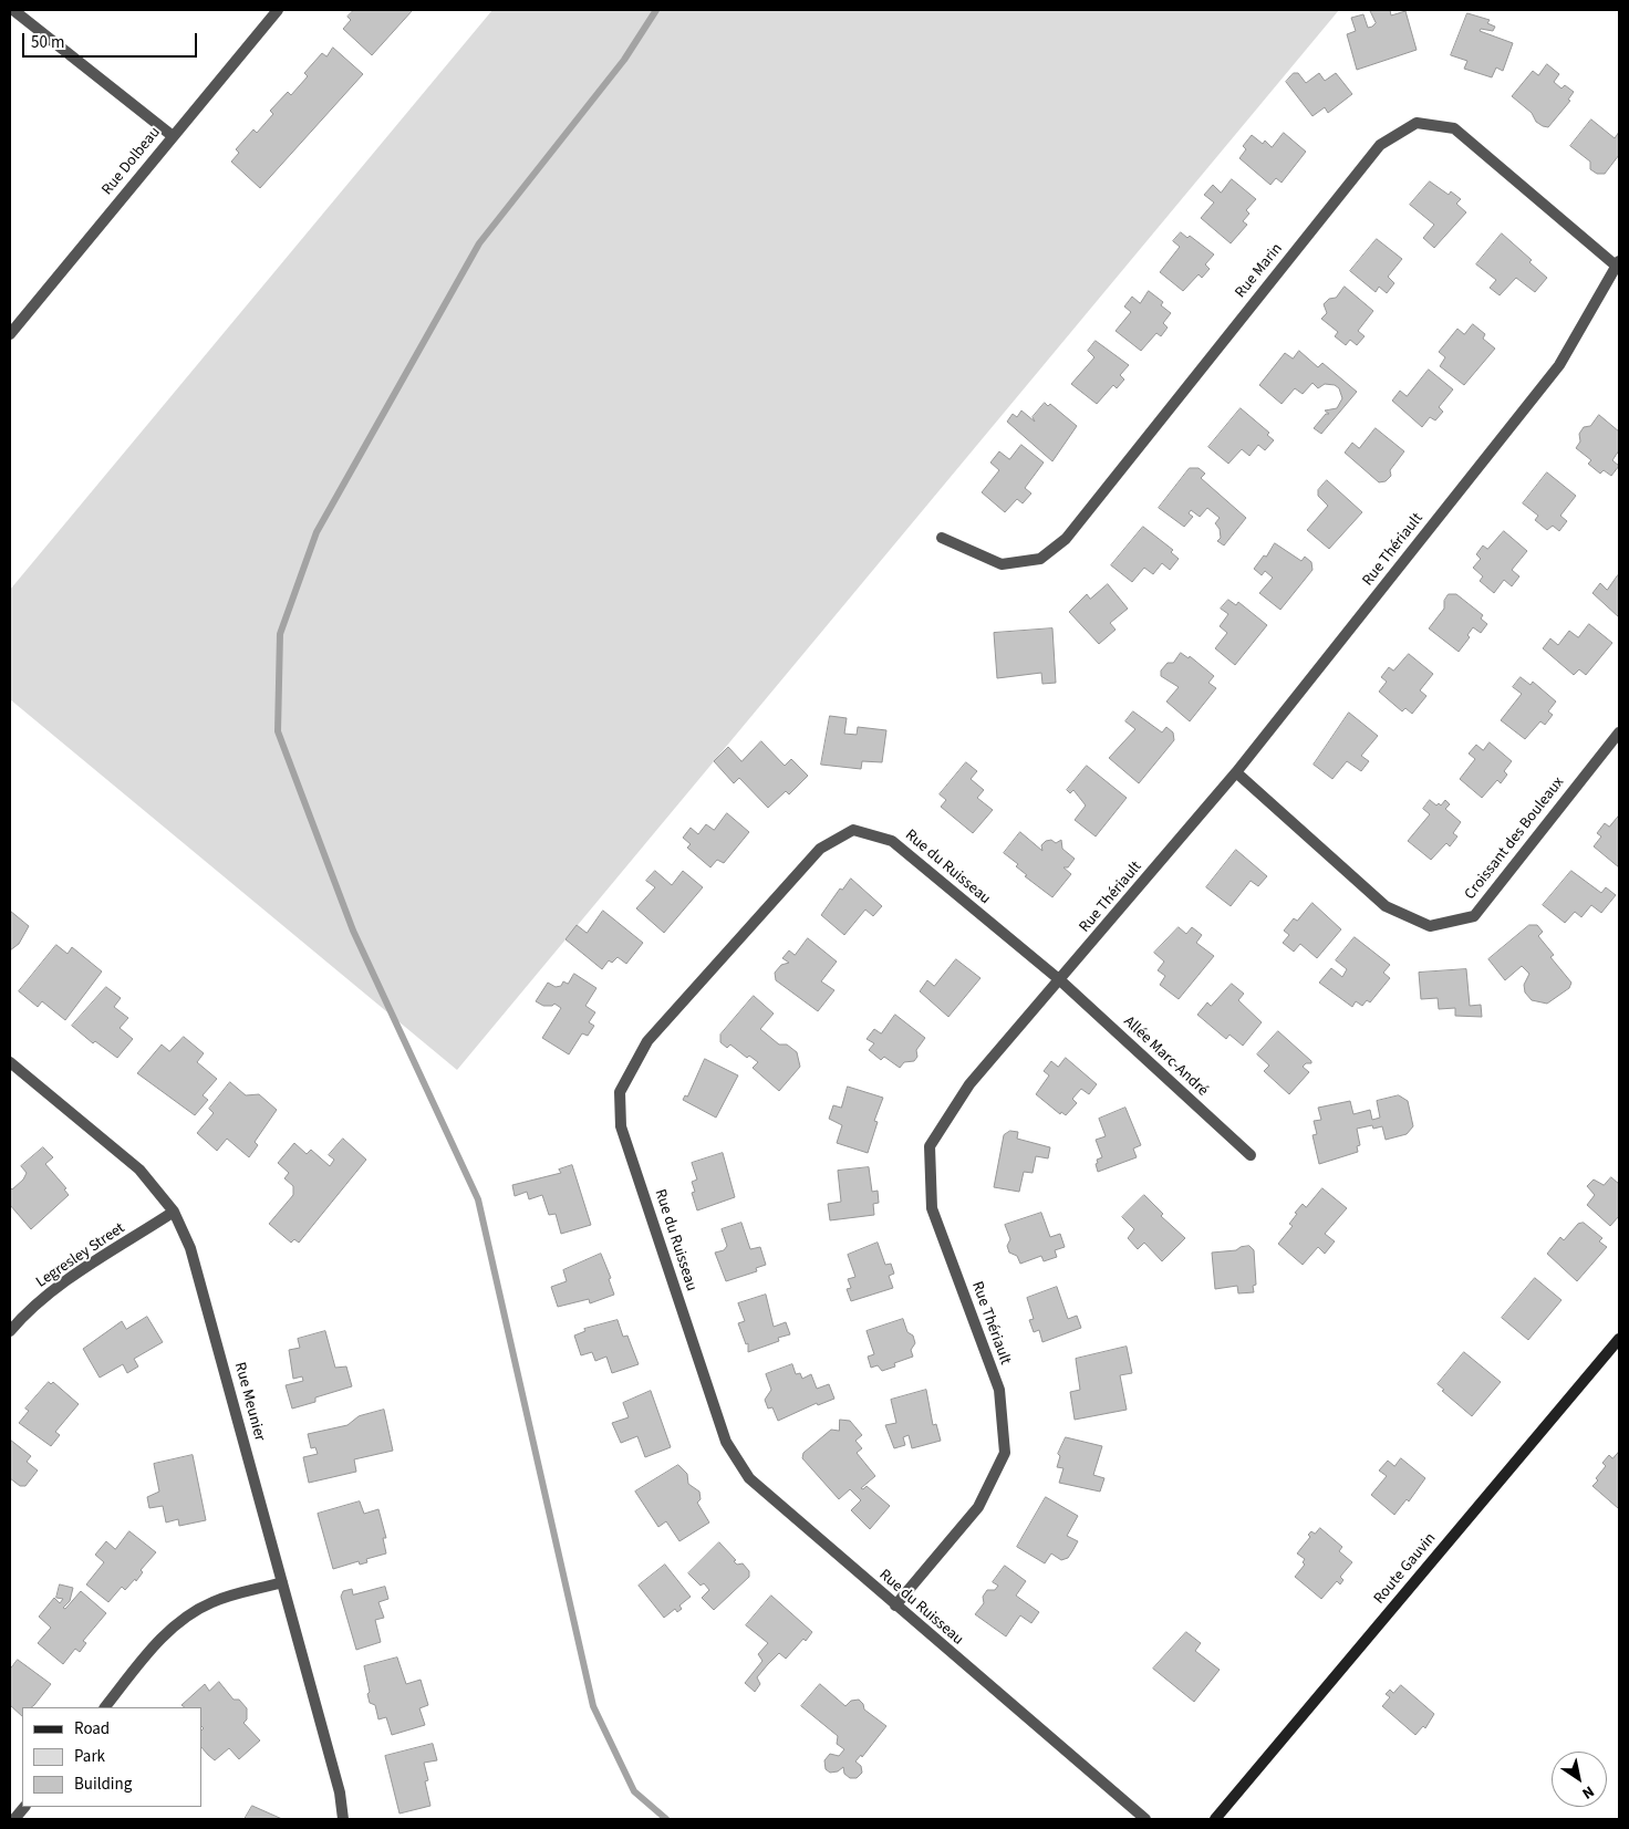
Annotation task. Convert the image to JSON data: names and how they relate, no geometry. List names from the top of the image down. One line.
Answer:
{"streets":{"street":["Rue Dolbeau","Rue Marin","Rue Thériault","Croissant des Bouleaux","Rue du Ruisseau","Allée Marc-André","Legresley Street","Rue Meunier","Route Gauvin"]},"crossings":[["Rue Marin","Rue Thériault"],["Rue Thériault","Croissant des Bouleaux"],["Rue Thériault","Rue du Ruisseau"],["Rue Thériault","Allée Marc-André"],["Rue du Ruisseau","Allée Marc-André"],["Legresley Street","Rue Meunier"]],"legend":["Road","Park","Building"],"scale_bar":"50 m","north":"bottom right"}
